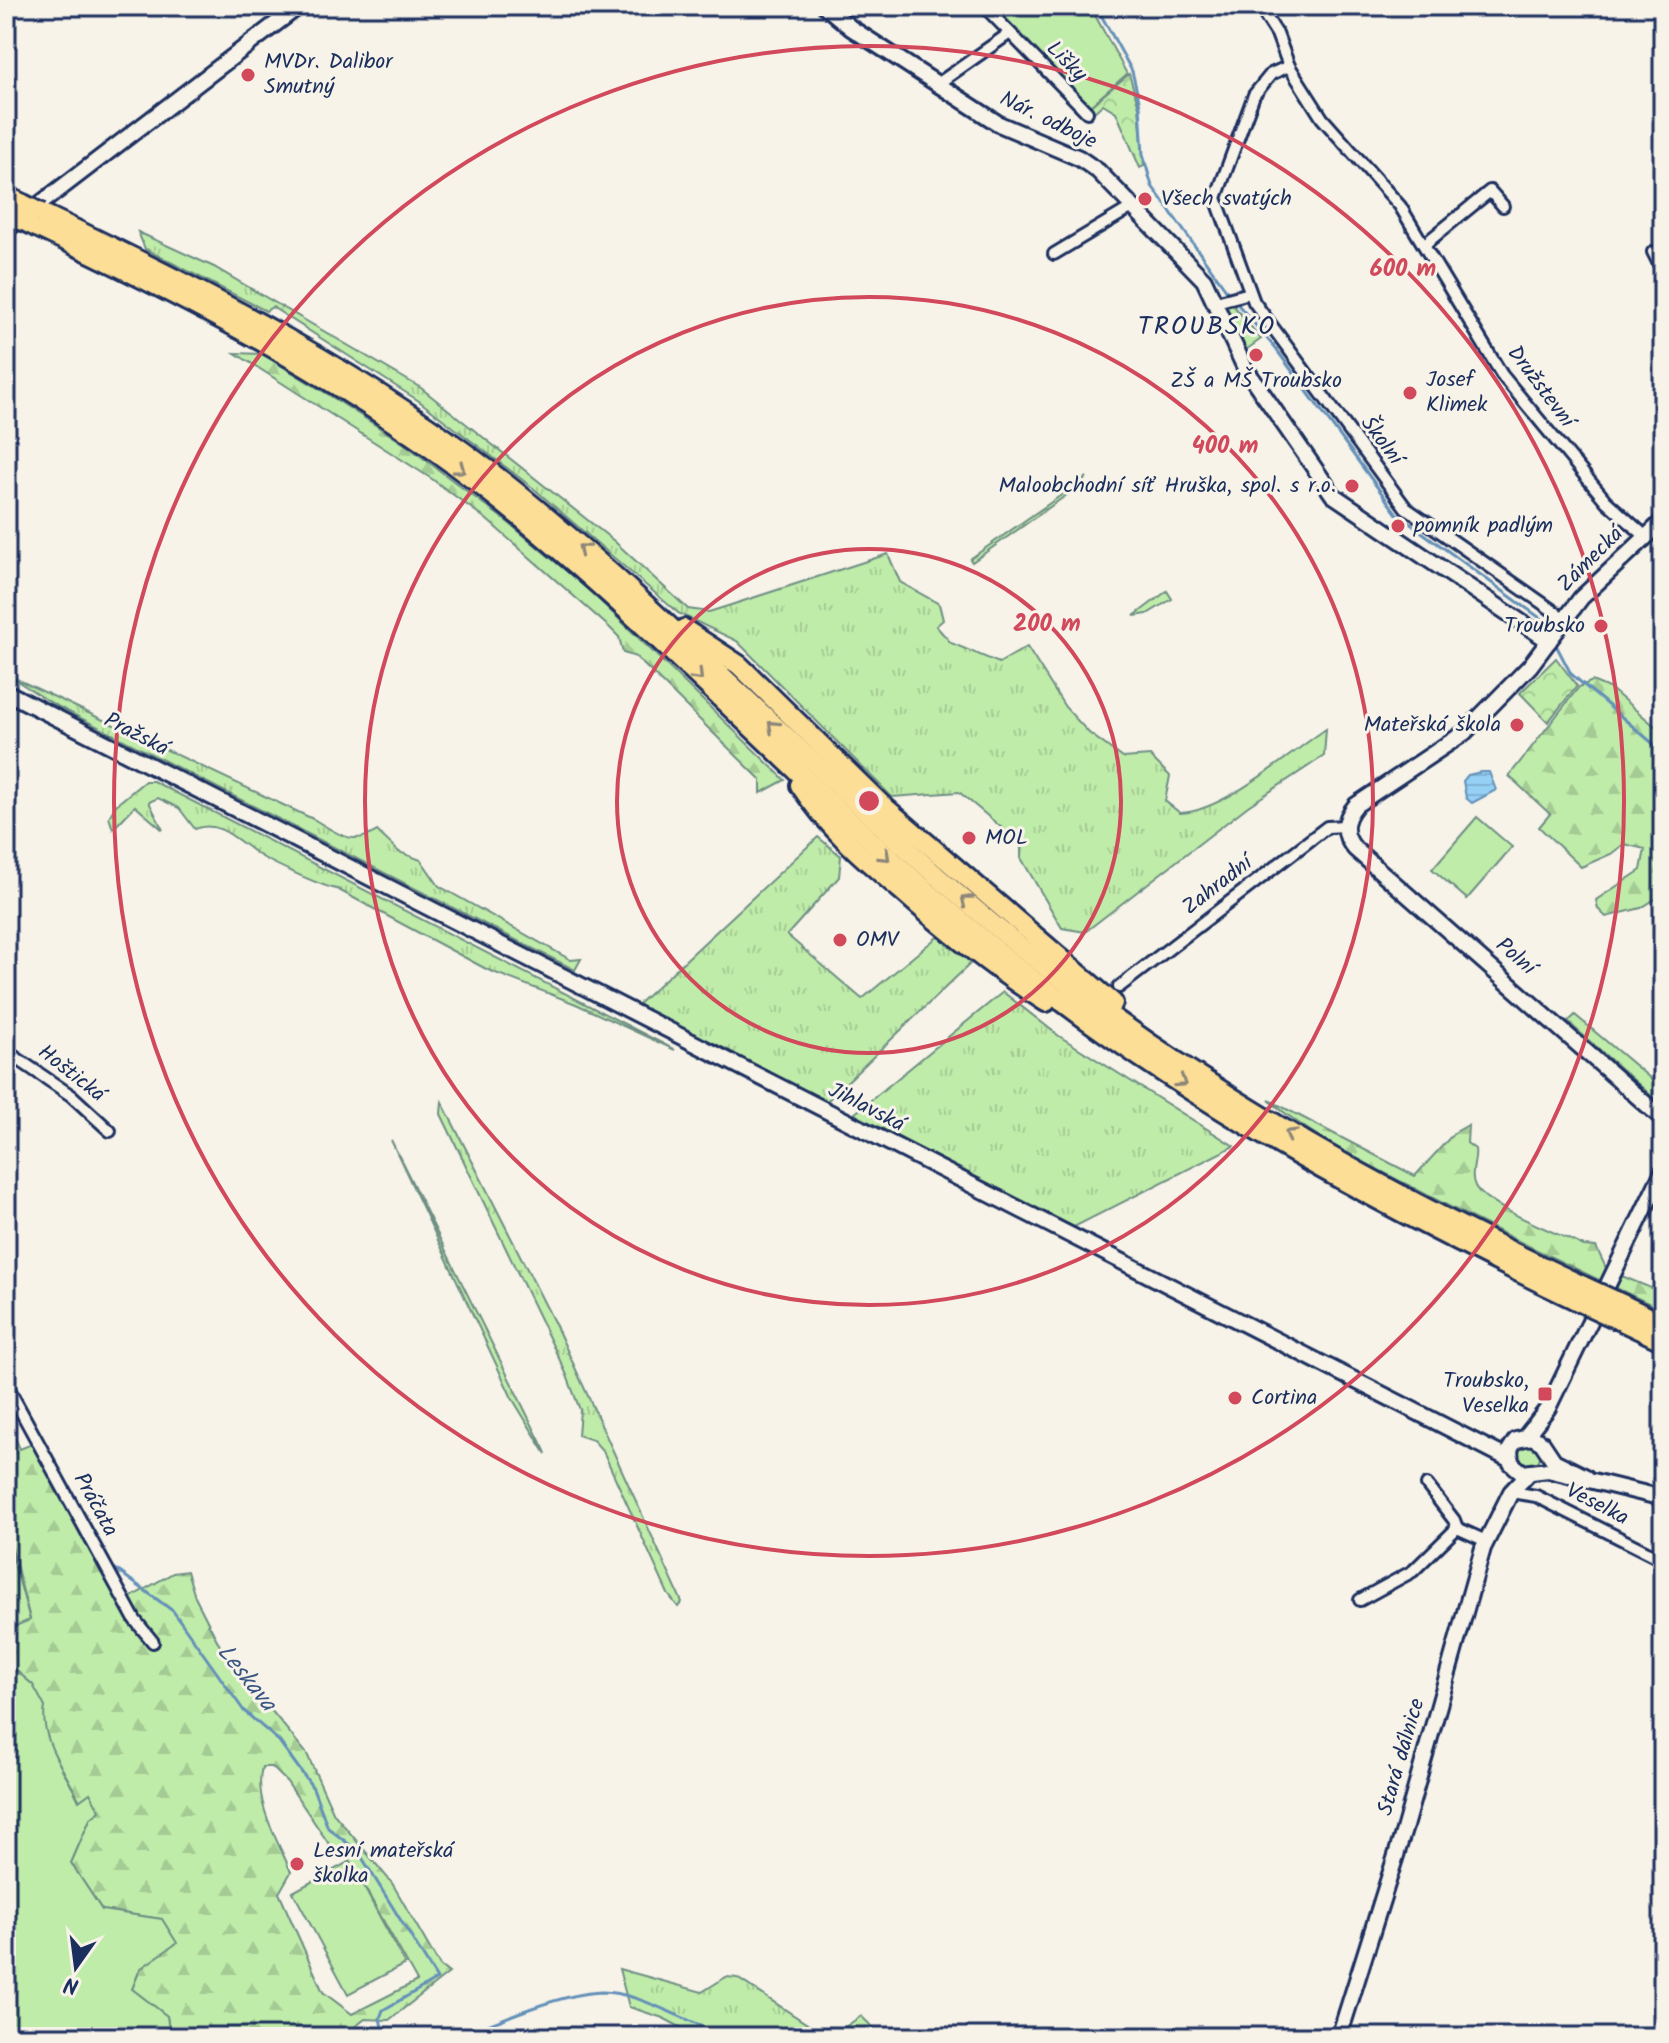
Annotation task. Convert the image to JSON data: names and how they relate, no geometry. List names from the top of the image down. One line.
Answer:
{"streets":{"main road":["Nár. odboje","Zámecká","Pražská","Polní","Jihlavská","Stará dálnice"],"street":["Lišky","Družstevní","Školní","Zahradní","Hoštická","Práčata","Veselka"]},"crossings":[["Nár. odboje","Školní"],["Nár. odboje","Zámecká"],["Družstevní","Školní"],["Družstevní","Zámecká"],["Školní","Zámecká"],["Zámecká","Zahradní"],["Zámecká","Polní"],["Pražská","Jihlavská"],["Zahradní","Polní"],["Jihlavská","Stará dálnice"],["Veselka","Stará dálnice"]],"districts":["TROUBSKO"],"water":["Leskava"],"places":{"other":["MVDr. Dalibor Smutný","Všech svatých","ZŠ a MŠ Troubsko","Josef Klimek","Maloobchodní síť Hruška, spol. s r.o.","pomník padlým","Troubsko","Mateřská škola","MOL","OMV","Cortina","Lesní mateřská školka"],"transit":["Troubsko, Veselka"]},"north":"bottom","rings":["600 m","400 m","200 m"]}
